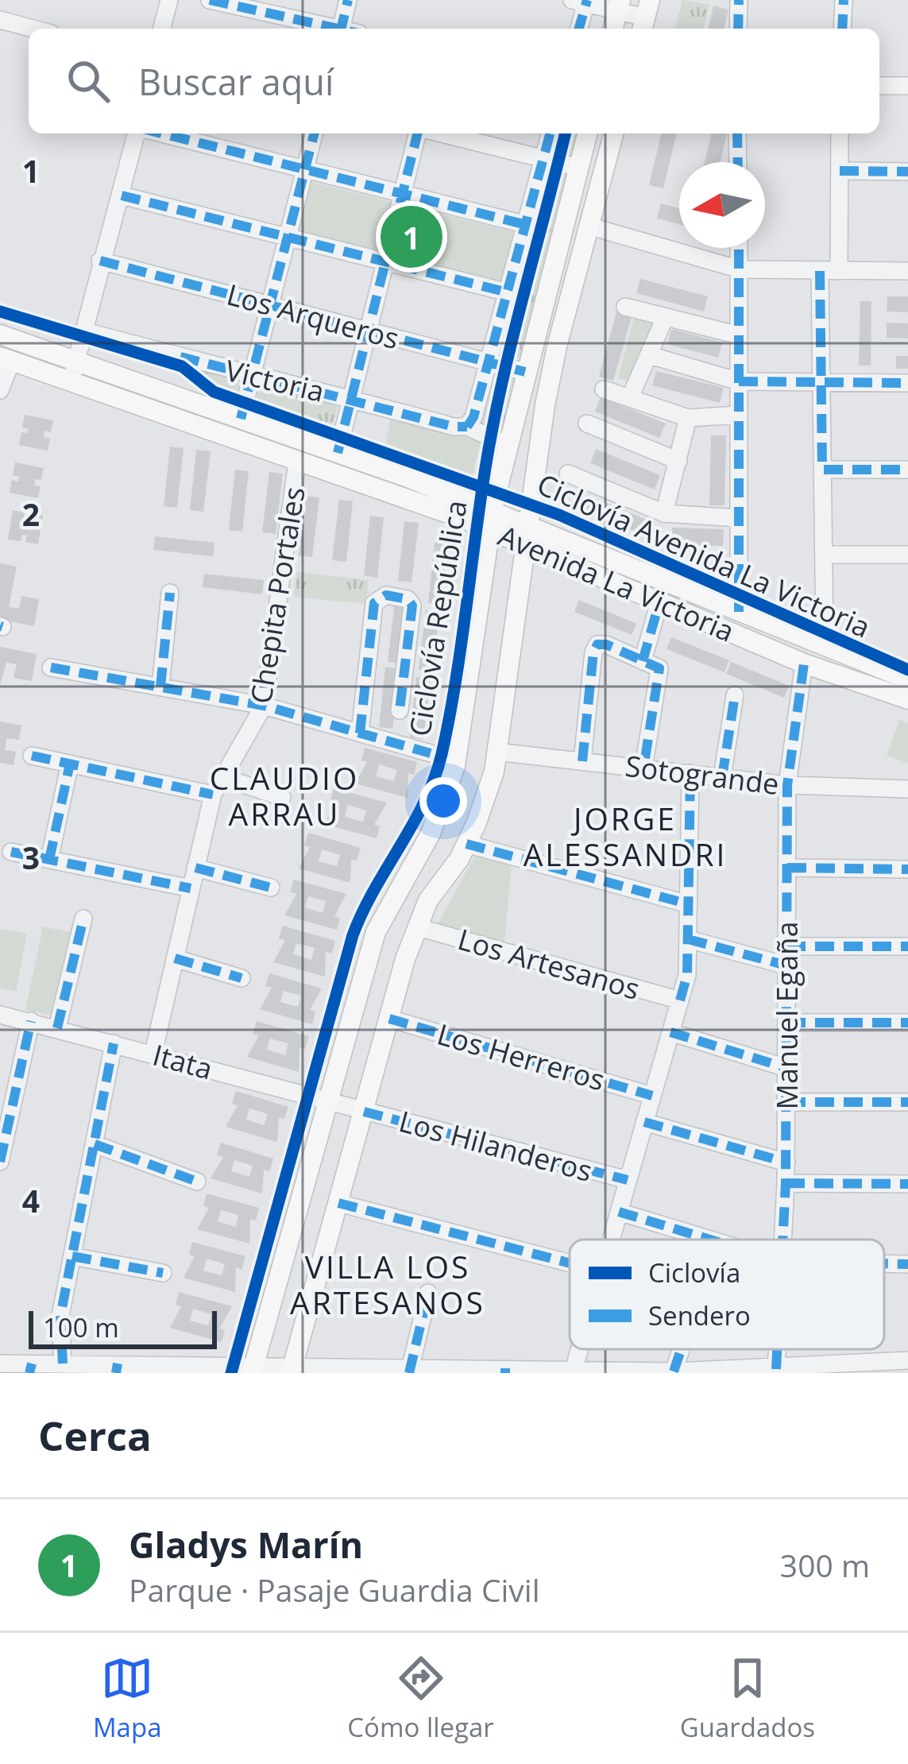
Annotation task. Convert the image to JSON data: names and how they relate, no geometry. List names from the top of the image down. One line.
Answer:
{"streets":{"main road":["Avenida La Victoria"],"street":["Los Arqueros","Victoria","Chepita Portales","Sotogrande","Los Artesanos","Manuel Egaña","Los Herreros","Itata","Los Hilanderos"],"cycle path":["Ciclovía Avenida La Victoria","Ciclovía República"]},"crossings":[["Avenida La Victoria","Chepita Portales"],["Avenida La Victoria","Manuel Egaña"],["Chepita Portales","Itata"],["Sotogrande","Manuel Egaña"],["Itata","Los Hilanderos"]],"districts":["CLAUDIO ARRAU","JORGE ALESSANDRI","VILLA LOS ARTESANOS"],"legend":["Ciclovía","Sendero"],"scale_bar":"100 m","north":"left","page":{"search":"Buscar aquí","pins":"1","scale":"100 m","heading":"Cerca","list":[{"mark":"1","name":"Gladys Marín","note":"Parque · Pasaje Guardia Civil","value":"300 m"}],"nav":["Mapa","Cómo llegar","Guardados"]},"grid":{"rows":["1","2","3","4"]}}
